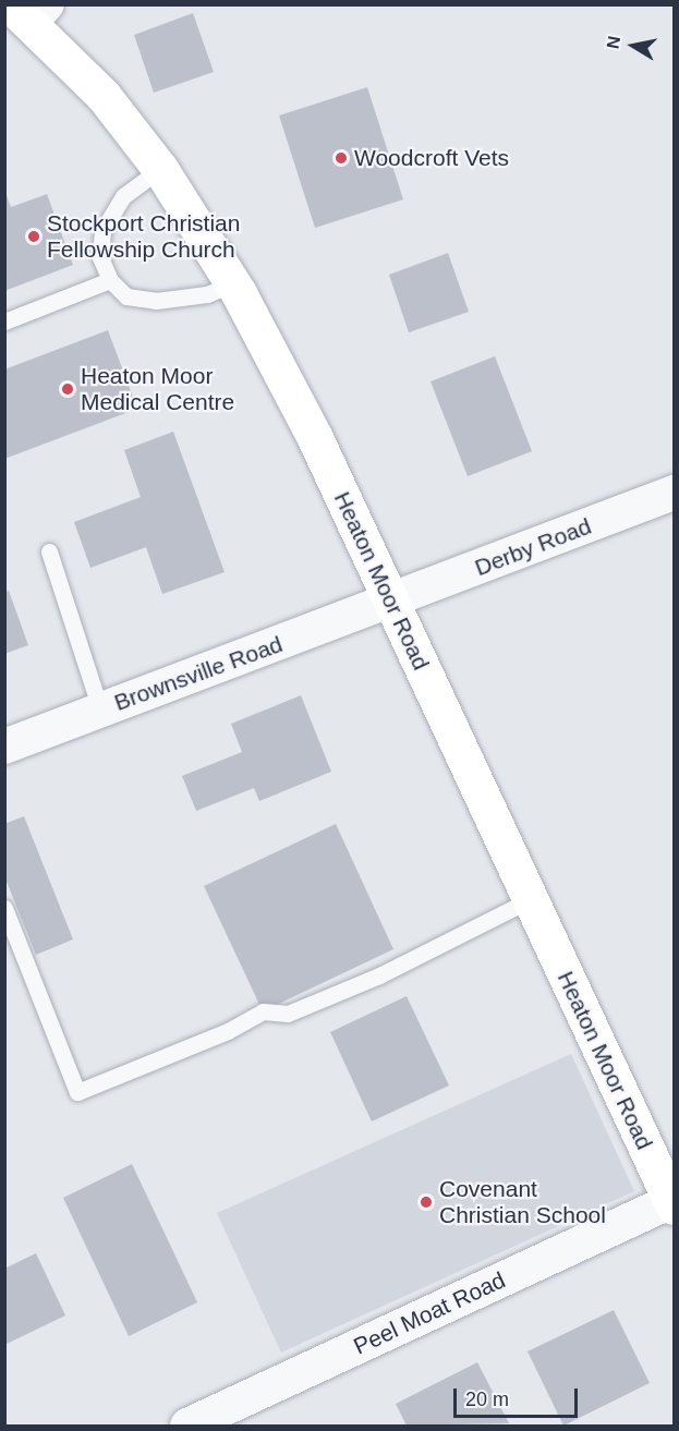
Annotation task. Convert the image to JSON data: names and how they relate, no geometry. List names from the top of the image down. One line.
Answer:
{"streets":{"main road":["Heaton Moor Road"],"street":["Derby Road","Brownsville Road","Peel Moat Road"]},"crossings":[["Derby Road","Heaton Moor Road"],["Derby Road","Brownsville Road"],["Heaton Moor Road","Brownsville Road"],["Heaton Moor Road","Peel Moat Road"]],"places":["Woodcroft Vets","Stockport Christian Fellowship Church","Heaton Moor Medical Centre","Covenant Christian School"],"scale_bar":"20 m","north":"left"}
